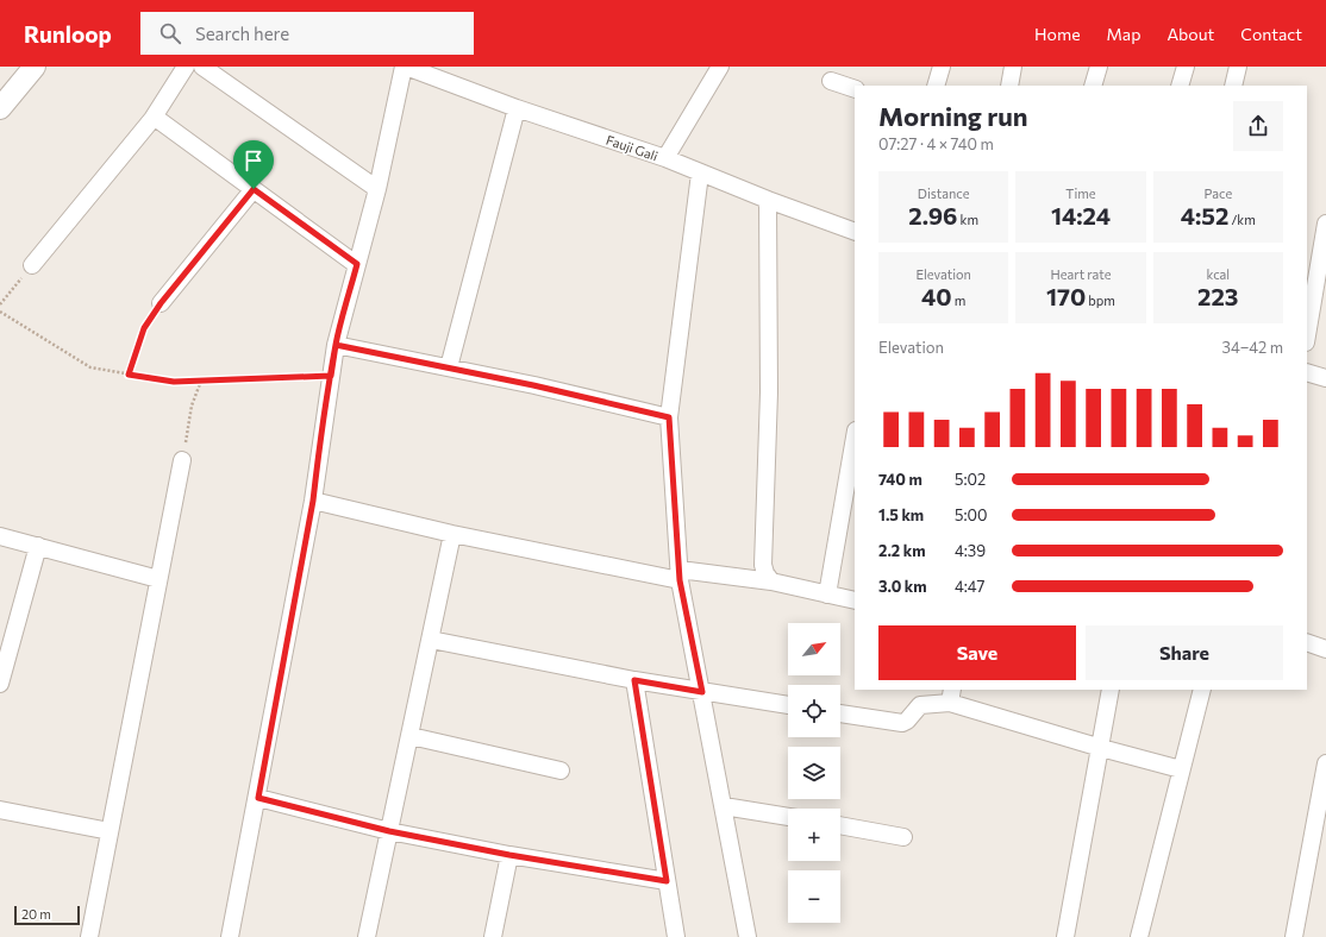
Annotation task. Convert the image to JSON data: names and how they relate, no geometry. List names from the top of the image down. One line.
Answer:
{"streets":{"street":["Fauji Gali"]},"scale_bar":"20 m","north":"top right","page":{"header":"Runloop","search":"Search here","nav":["Home","Map","About","Contact"],"heading":["Morning run","07:27 · 4 × 740 m"],"stats":[["Distance","2.96 km"],["Time","14:24"],["Pace","4:52 /km"],["Elevation","40 m"],["Heart rate","170 bpm"],["kcal","223"]],"chart":["Elevation","34–42 m"],"list":[{"name":"740 m","note":"5:02"},{"name":"1.5 km","note":"5:00"},{"name":"2.2 km","note":"4:39"},{"name":"3.0 km","note":"4:47"}],"buttons":["Save","Share"],"map_buttons":["+","−"],"scale":"20 m"}}
